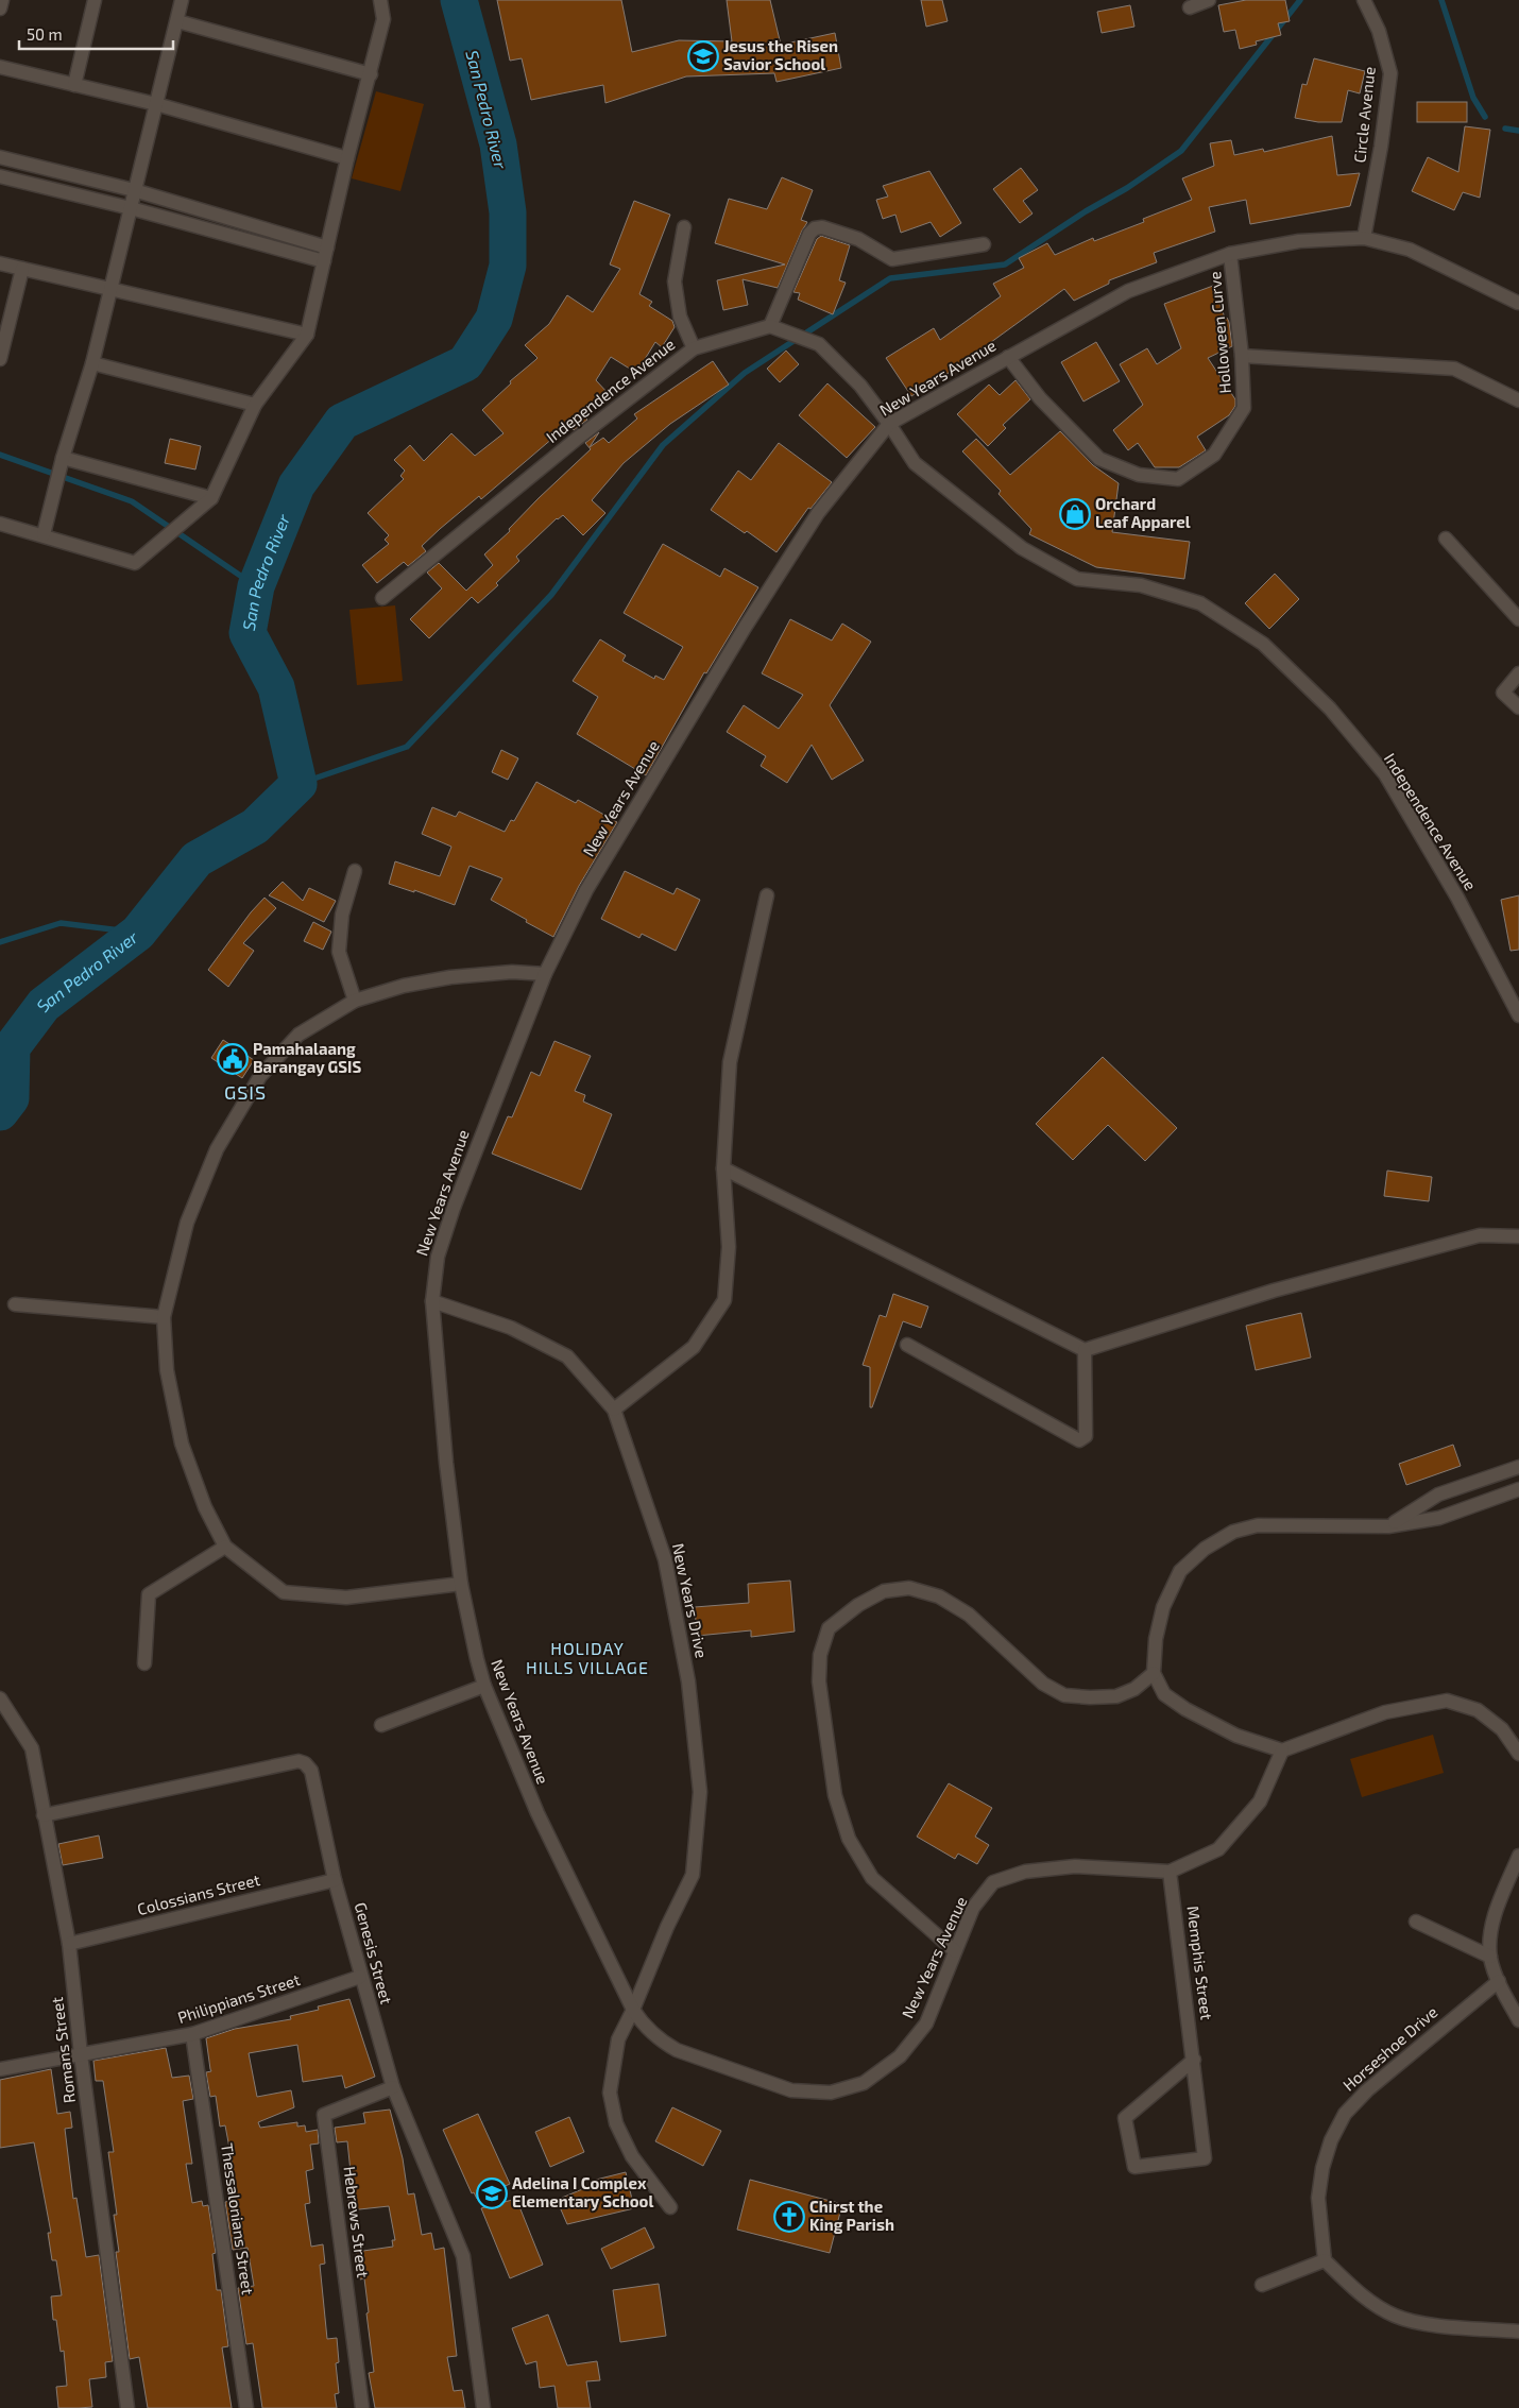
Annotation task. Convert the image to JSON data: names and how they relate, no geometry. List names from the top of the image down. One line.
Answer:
{"streets":{"street":["Circle Avenue","Holloween Curve","New Years Avenue","Independence Avenue","New Years Drive","Colossians Street","Genesis Street","Memphis Street","Philippians Street","Horseshoe Drive","Romans Street","Thessalonians Street","Hebrews Street"]},"crossings":[["Circle Avenue","New Years Avenue"],["Holloween Curve","New Years Avenue"],["New Years Avenue","Independence Avenue"],["New Years Avenue","New Years Drive"],["New Years Avenue","Memphis Street"],["Colossians Street","Genesis Street"],["Colossians Street","Romans Street"],["Genesis Street","Philippians Street"],["Genesis Street","Romans Street"],["Genesis Street","Hebrews Street"],["Philippians Street","Romans Street"],["Philippians Street","Thessalonians Street"]],"districts":["GSIS","HOLIDAY HILLS VILLAGE"],"water":["San Pedro River"],"places":{"school or university":["Jesus the Risen Savior School","Adelina I Complex Elementary School"],"shop":["Orchard Leaf Apparel"],"public building":["Pamahalaang Barangay GSIS"],"church":["Chirst the King Parish"]},"scale_bar":"50 m"}
